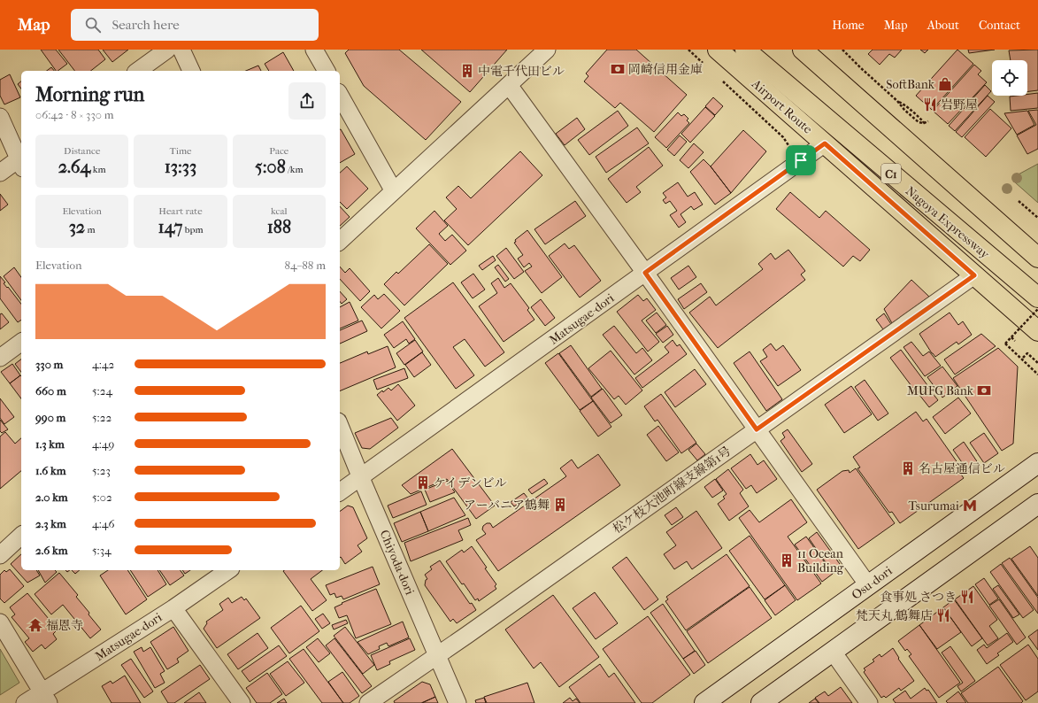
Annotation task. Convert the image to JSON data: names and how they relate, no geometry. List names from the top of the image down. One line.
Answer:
{"streets":{"main road":["Airport Route","C1","Nagoya Expressway"],"street":["Matsugae-dori","松ケ枝大池町線支線第1号","Chiyoda-dori","Osu-dori"]},"crossings":[["Airport Route","Matsugae-dori"],["Airport Route","松ケ枝大池町線支線第1号"],["Matsugae-dori","Chiyoda-dori"],["松ケ枝大池町線支線第1号","Chiyoda-dori"]],"places":{"bank":["岡崎信用金庫","MUFG Bank"],"building":["中電千代田ビル","名古屋通信ビル","ケイデンビル","アーバニア鶴舞","11 Ocean Building"],"shop":["SoftBank"],"restaurant":["岩野屋","食事処 さつき","梵天丸 鶴舞店"],"metro station":["Tsurumai"],"temple":["福恩寺"]},"page":{"header":"Map","search":"Search here","nav":["Home","Map","About","Contact"],"heading":["Morning run","06:42 · 8 × 330 m"],"stats":[["Distance","2.64 km"],["Time","13:33"],["Pace","5:08 /km"],["Elevation","32 m"],["Heart rate","147 bpm"],["kcal","188"]],"chart":["Elevation","84–88 m"],"list":[{"name":"330 m","note":"4:42"},{"name":"660 m","note":"5:24"},{"name":"990 m","note":"5:22"},{"name":"1.3 km","note":"4:49"},{"name":"1.6 km","note":"5:23"},{"name":"2.0 km","note":"5:02"},{"name":"2.3 km","note":"4:46"},{"name":"2.6 km","note":"5:34"}]}}
